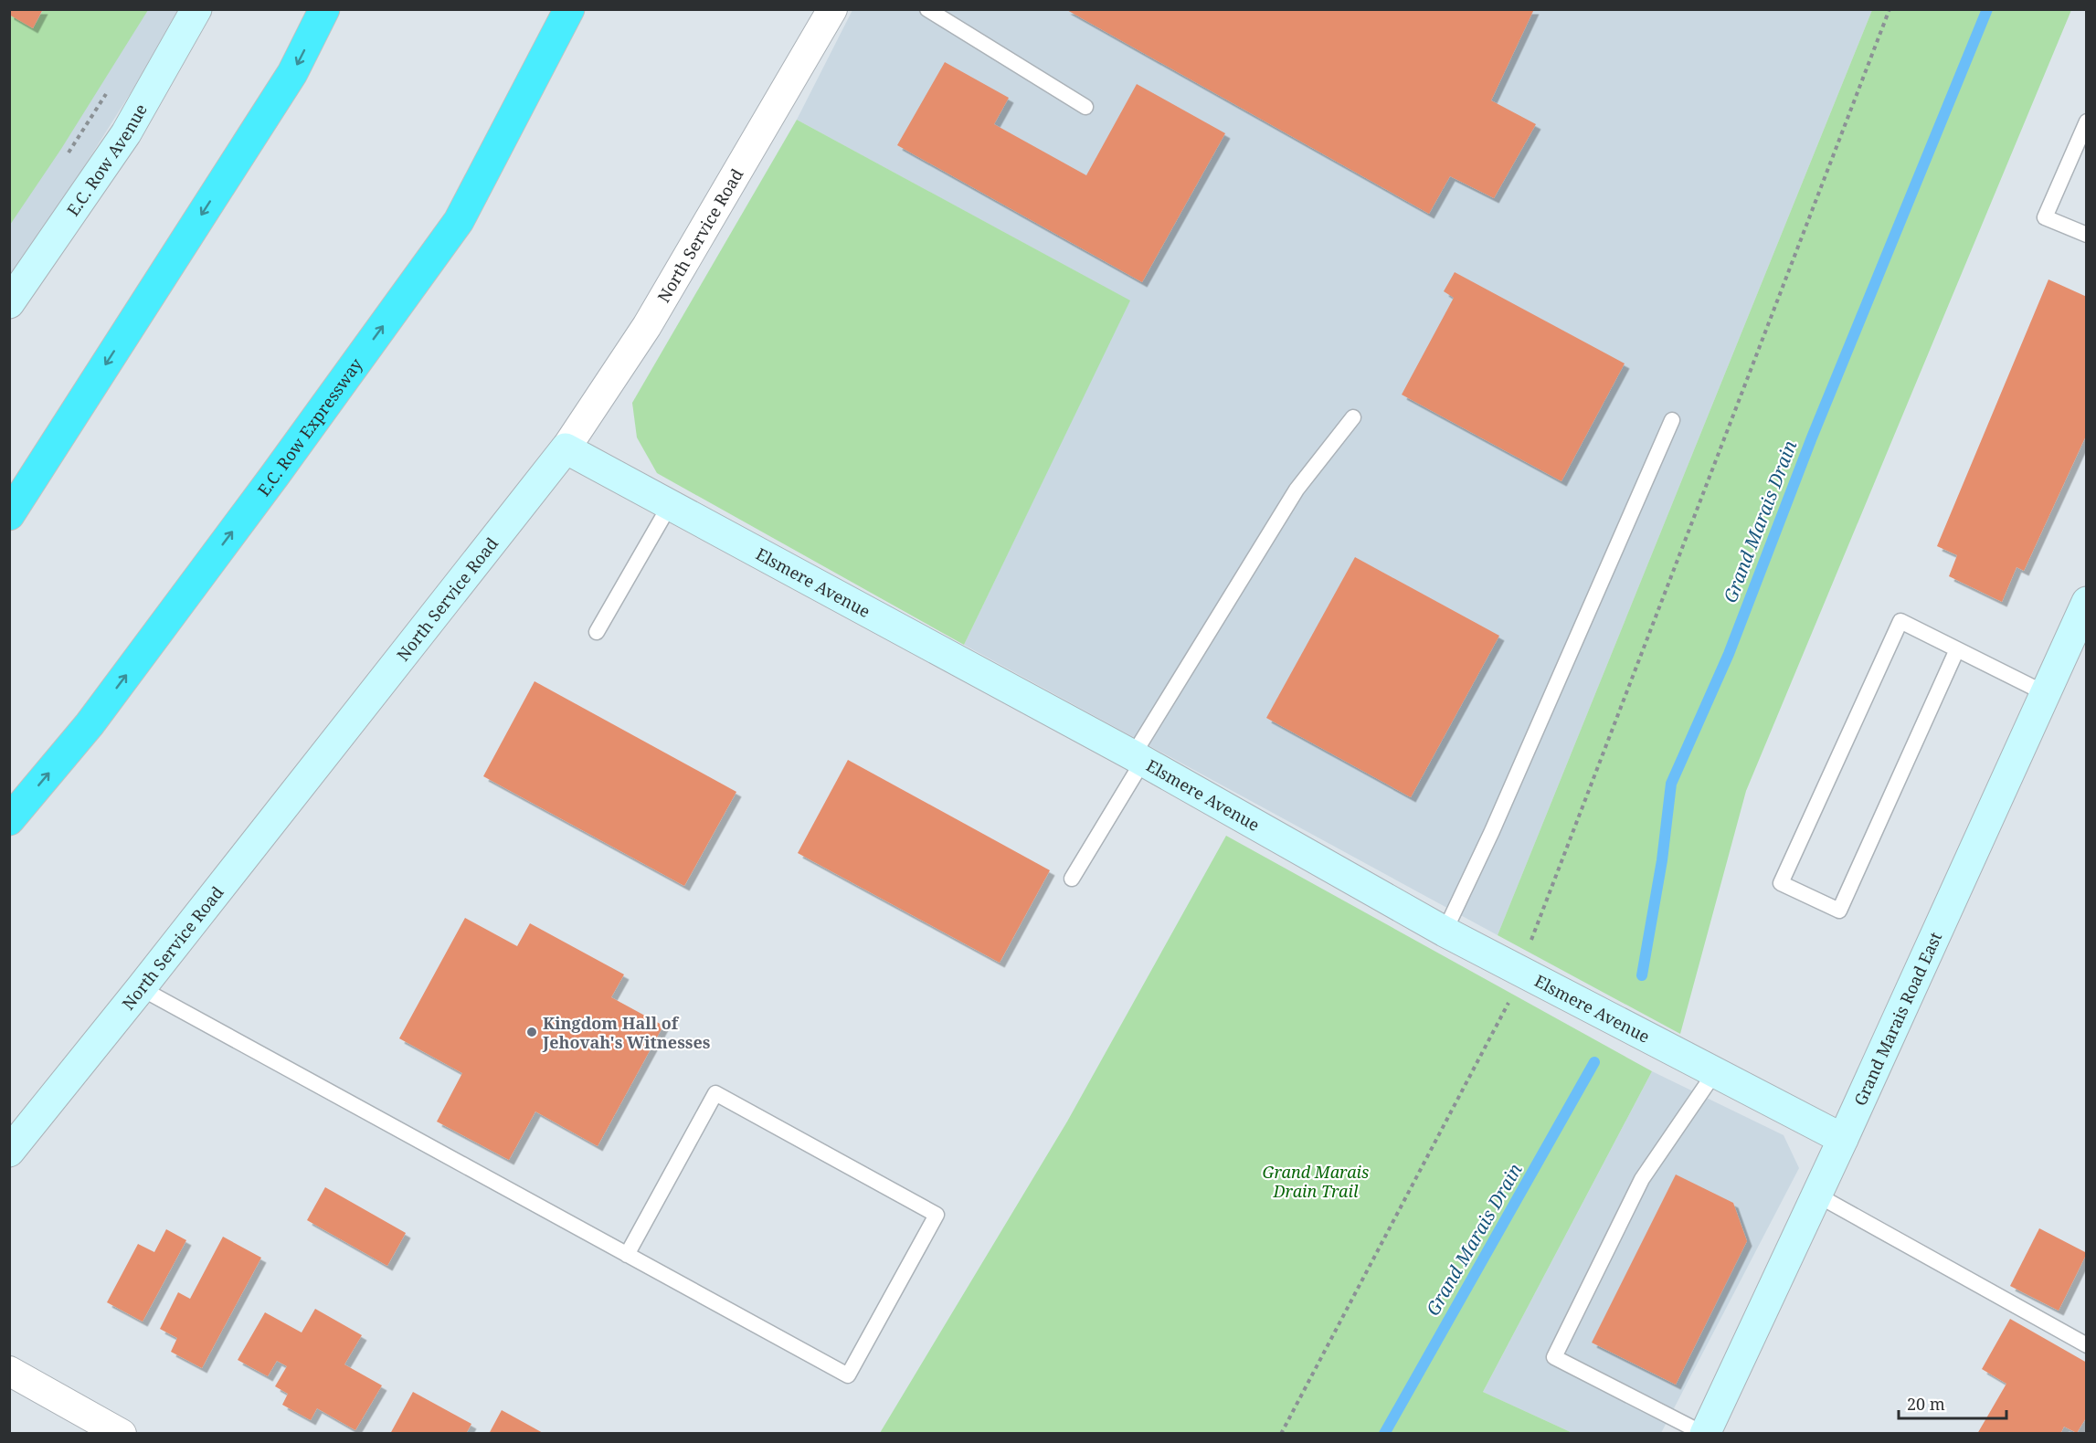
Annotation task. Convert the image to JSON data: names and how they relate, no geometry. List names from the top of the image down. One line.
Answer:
{"streets":{"highway":["E.C. Row Expressway"],"street":["E.C. Row Avenue","North Service Road","Elsmere Avenue","Grand Marais Road East"]},"crossings":[["North Service Road","Elsmere Avenue"],["Elsmere Avenue","Grand Marais Road East"]],"water":["Grand Marais Drain"],"parks":["Grand Marais Drain Trail"],"places":["Kingdom Hall of Jehovah's Witnesses"],"scale_bar":"20 m"}
